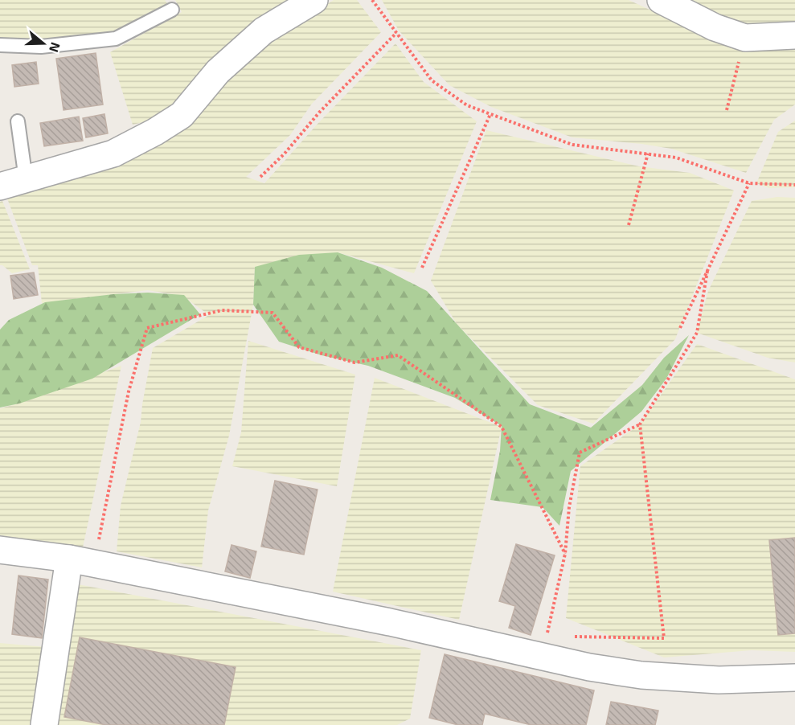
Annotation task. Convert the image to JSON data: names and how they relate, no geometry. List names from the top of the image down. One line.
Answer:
{"north":"right"}
